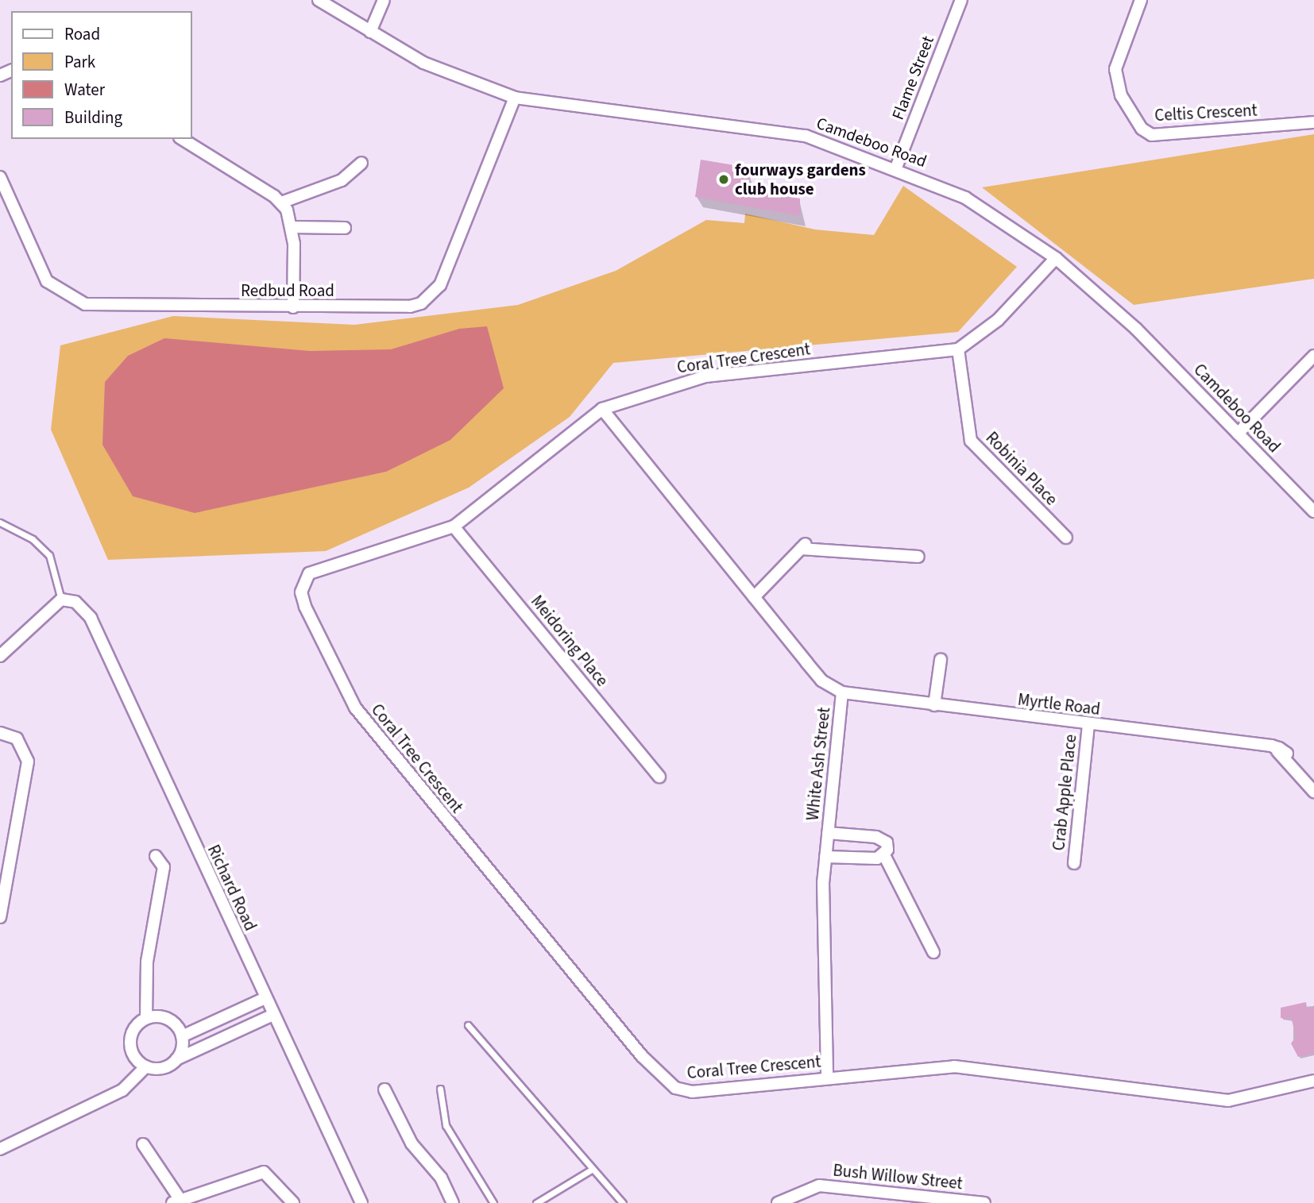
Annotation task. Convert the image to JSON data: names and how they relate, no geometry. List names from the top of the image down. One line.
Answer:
{"streets":{"street":["Flame Street","Celtis Crescent","Camdeboo Road","Redbud Road","Coral Tree Crescent","Robinia Place","Meidoring Place","Myrtle Road","White Ash Street","Crab Apple Place","Richard Road","Bush Willow Street"]},"crossings":[["Flame Street","Camdeboo Road"],["Camdeboo Road","Redbud Road"],["Coral Tree Crescent","Robinia Place"],["Coral Tree Crescent","Meidoring Place"],["Coral Tree Crescent","White Ash Street"],["Myrtle Road","White Ash Street"],["Myrtle Road","Crab Apple Place"]],"places":["fourways gardens club house"],"legend":["Road","Park","Water","Building"]}
